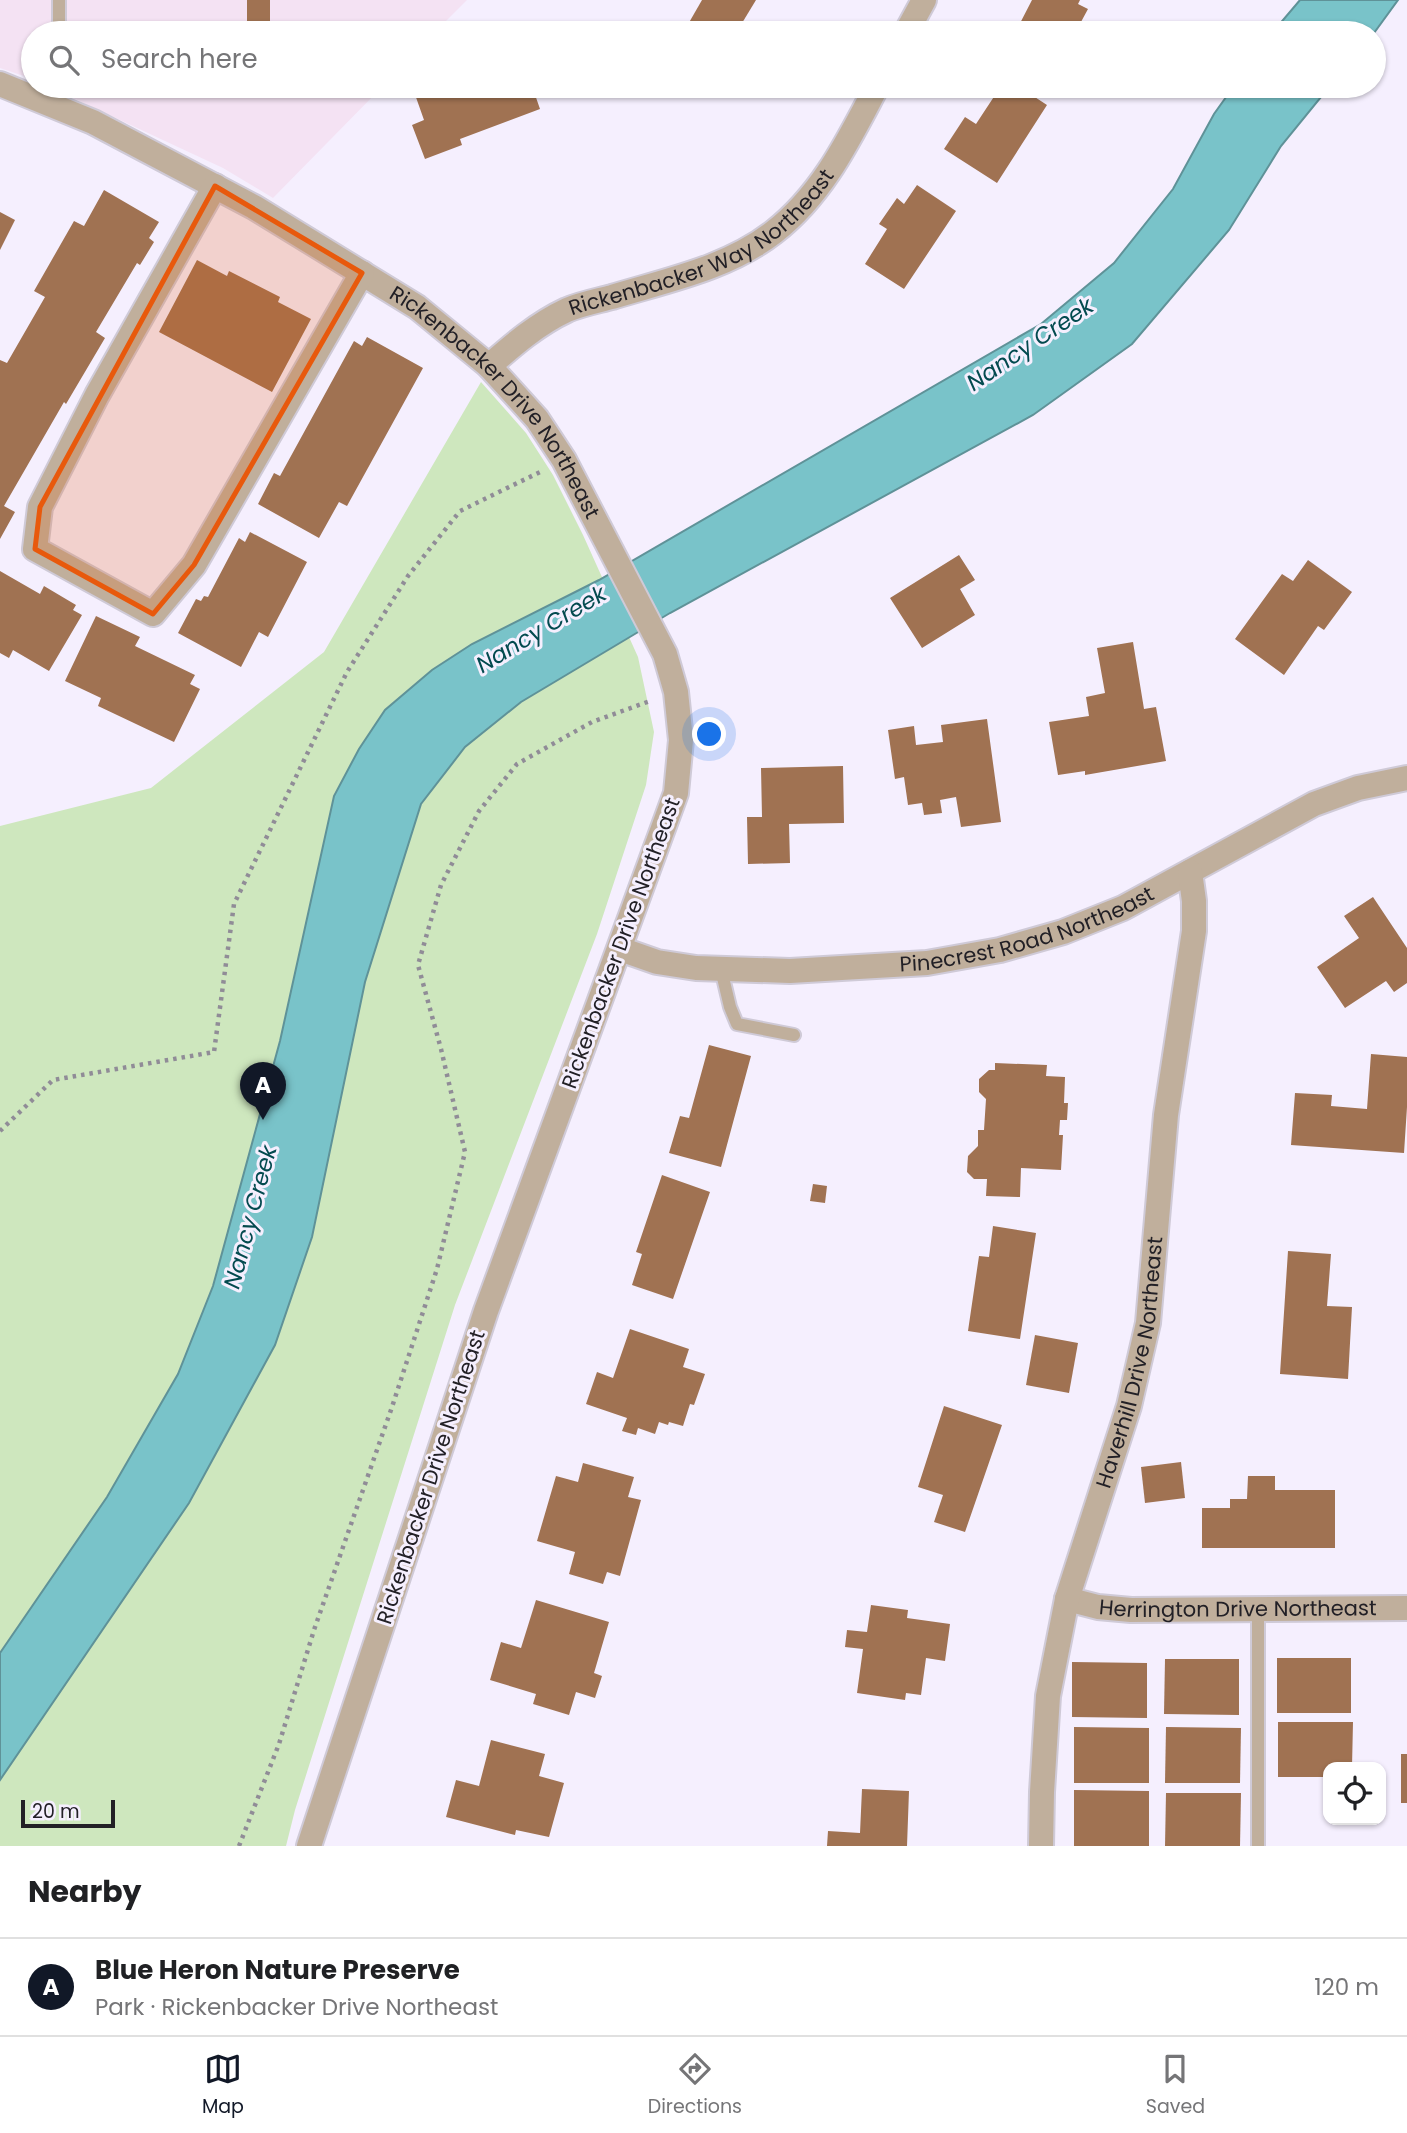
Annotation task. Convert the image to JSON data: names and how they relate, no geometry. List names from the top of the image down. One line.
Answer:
{"streets":{"street":["Rickenbacker Way Northeast","Rickenbacker Drive Northeast","Pinecrest Road Northeast","Haverhill Drive Northeast","Herrington Drive Northeast"]},"crossings":[["Rickenbacker Way Northeast","Rickenbacker Drive Northeast"],["Rickenbacker Drive Northeast","Pinecrest Road Northeast"],["Pinecrest Road Northeast","Haverhill Drive Northeast"],["Haverhill Drive Northeast","Herrington Drive Northeast"]],"water":["Nancy Creek"],"scale_bar":"20 m","page":{"search":"Search here","pins":"A","scale":"20 m","heading":"Nearby","list":[{"mark":"A","name":"Blue Heron Nature Preserve","note":"Park · Rickenbacker Drive Northeast","value":"120 m"}],"nav":["Map","Directions","Saved"]}}
